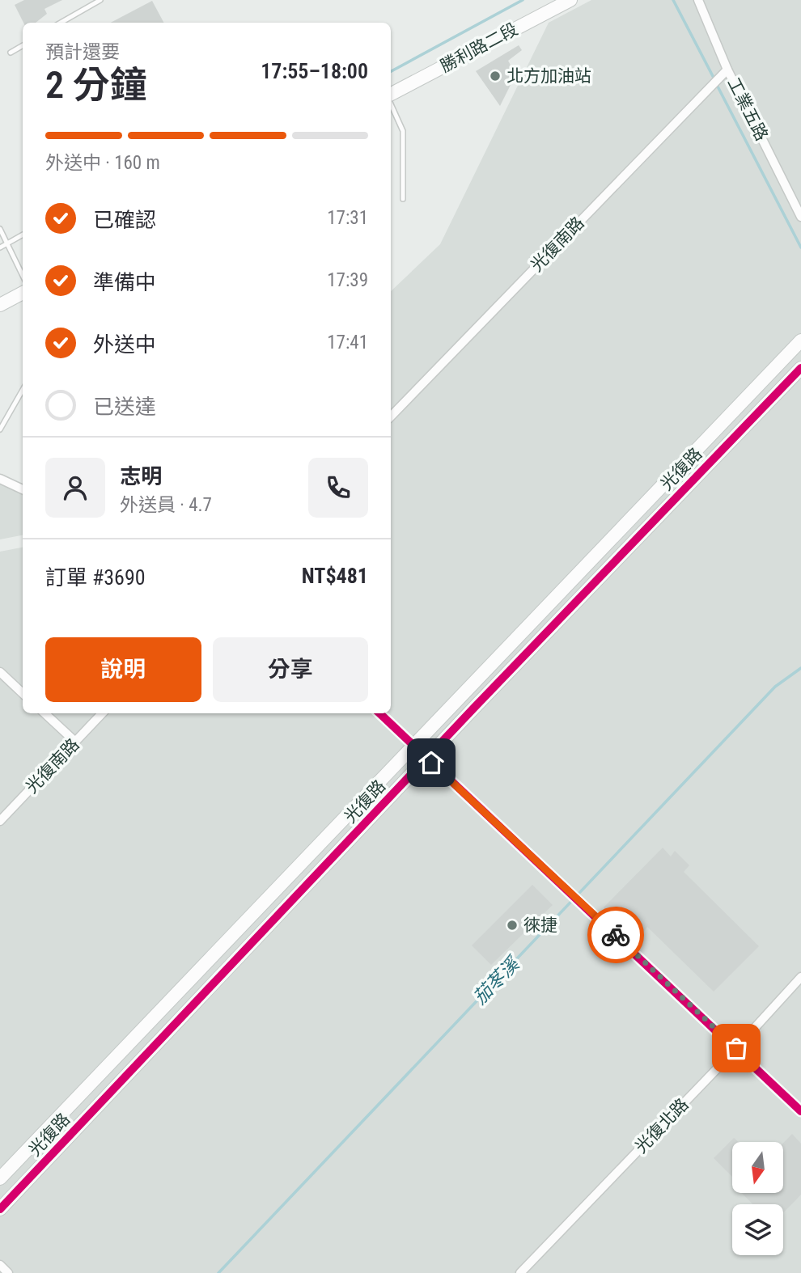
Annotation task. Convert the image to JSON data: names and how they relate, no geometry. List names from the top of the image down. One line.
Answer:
{"streets":{"street":["勝利路二段","工業五路","光復南路","光復路","光復北路"]},"crossings":[["工業五路","光復南路"]],"water":["茄苳溪"],"places":["北方加油站","徠捷"],"north":"bottom","page":{"heading":["2 分鐘","預計還要","17:55–18:00"],"panel":["志明","外送員 · 4.7","訂單 #3690","NT$481"],"bar":"外送中 · 160 m","list":[["已確認","17:31"],["準備中","17:39"],["外送中","17:41"],"已送達"],"buttons":["說明","分享"]}}
